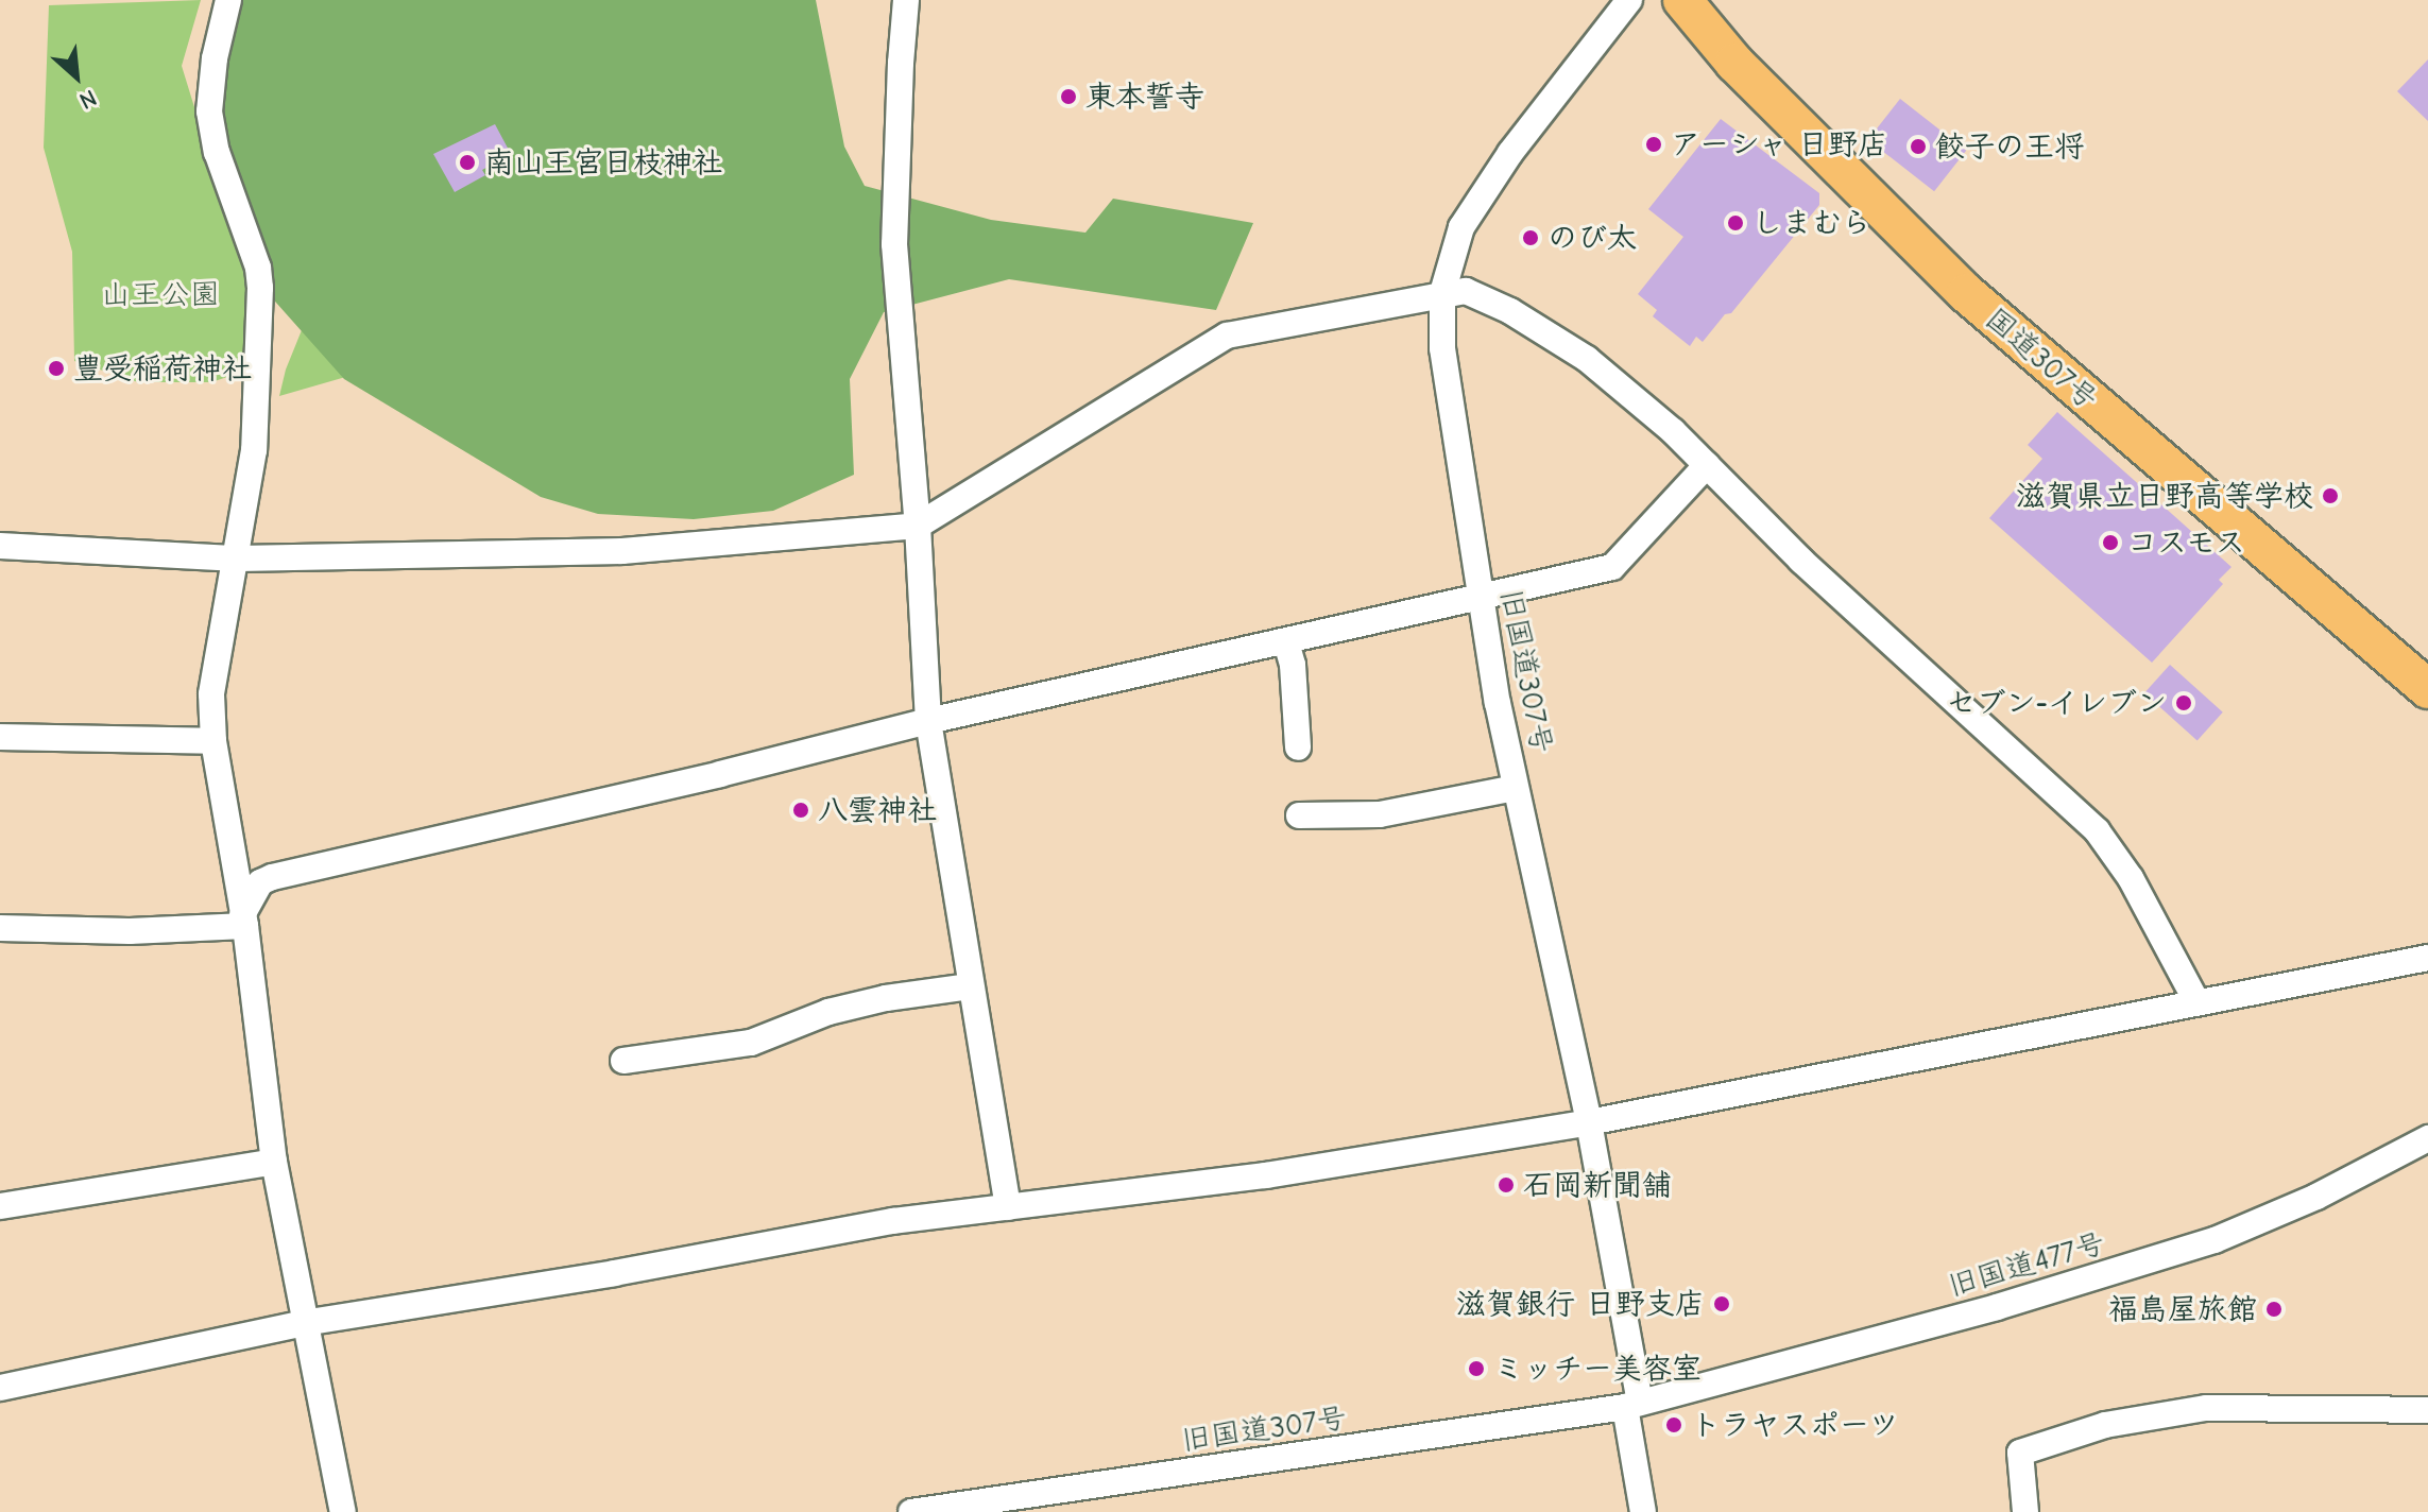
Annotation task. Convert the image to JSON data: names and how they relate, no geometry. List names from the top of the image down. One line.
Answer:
{"streets":{"highway":["国道307号"],"street":["旧国道307号","旧国道477号"]},"crossings":[["旧国道307号","旧国道477号"]],"parks":["山王公園"],"places":["東本誓寺","アーシャ 日野店","餃子の王将","南山王宮日枝神社","しまむら","のび太","豊受稲荷神社","滋賀県立日野高等学校","コスモス","セブン-イレブン","八雲神社","石岡新聞舗","滋賀銀行 日野支店","福島屋旅館","ミッチー美容室","トラヤスポーツ"],"north":"bottom right"}
